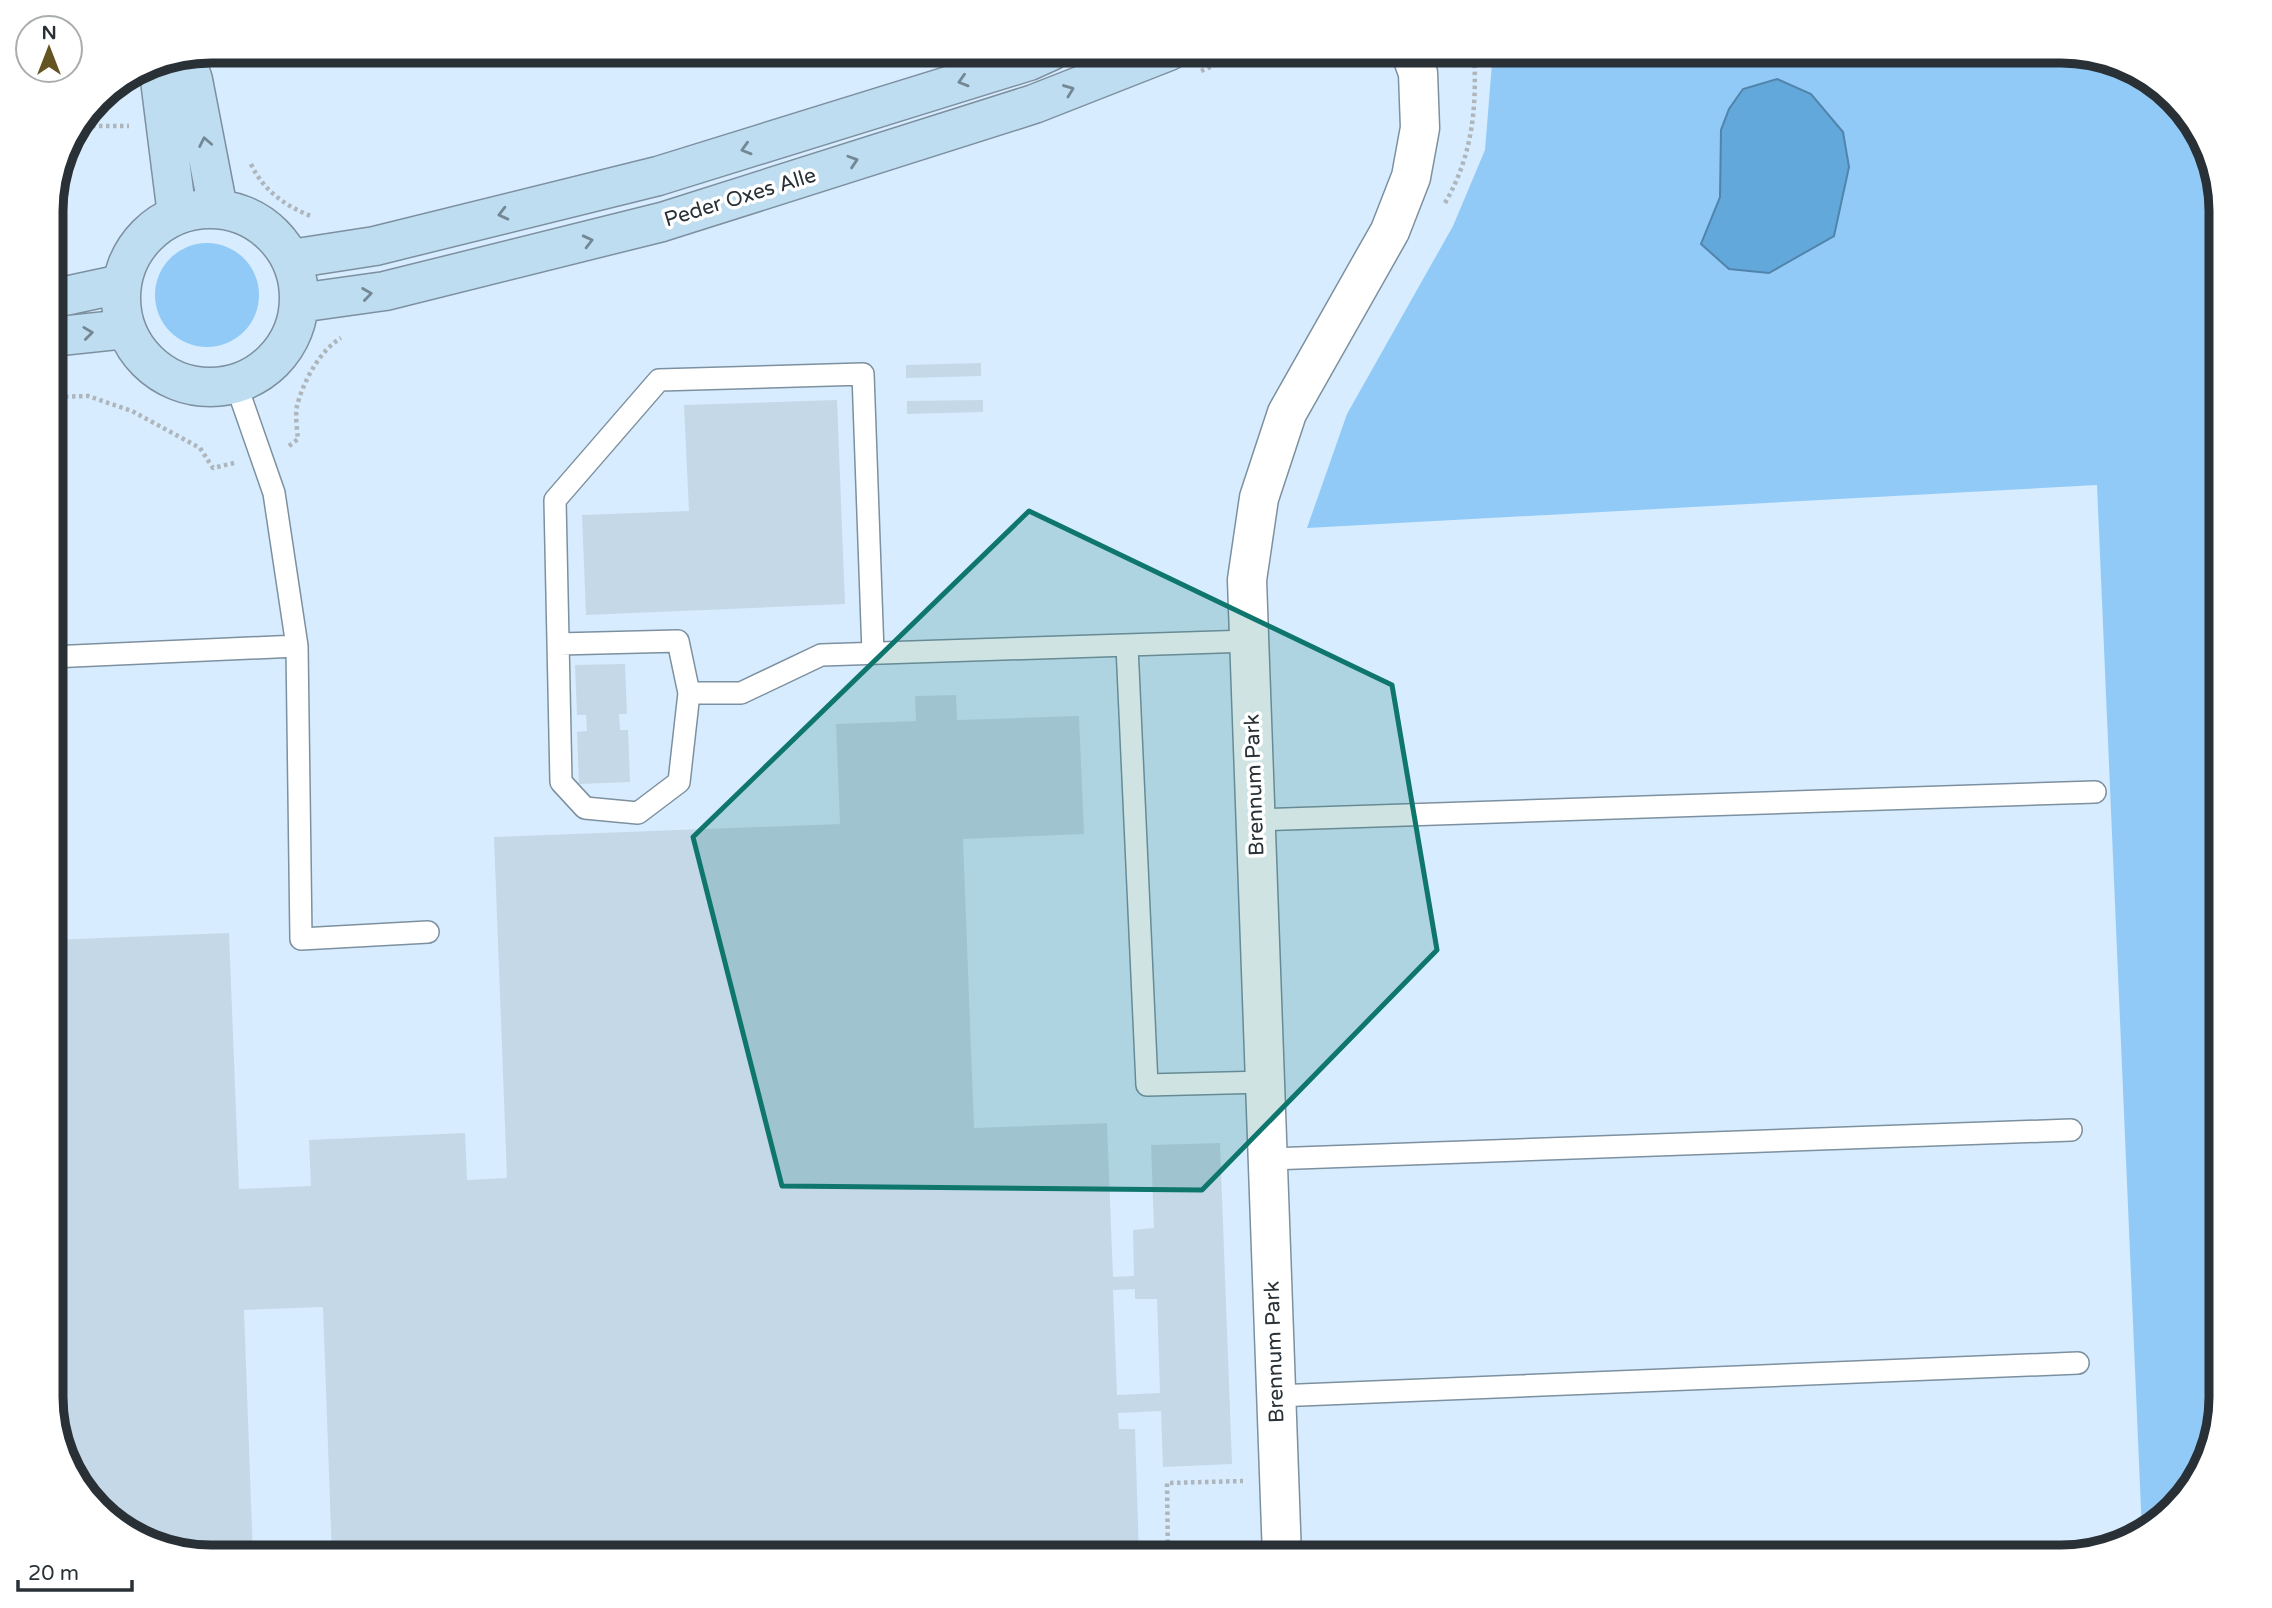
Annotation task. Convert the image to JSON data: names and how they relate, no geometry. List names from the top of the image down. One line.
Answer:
{"streets":{"street":["Peder Oxes Alle","Brennum Park"]},"scale_bar":"20 m","north":"top"}
